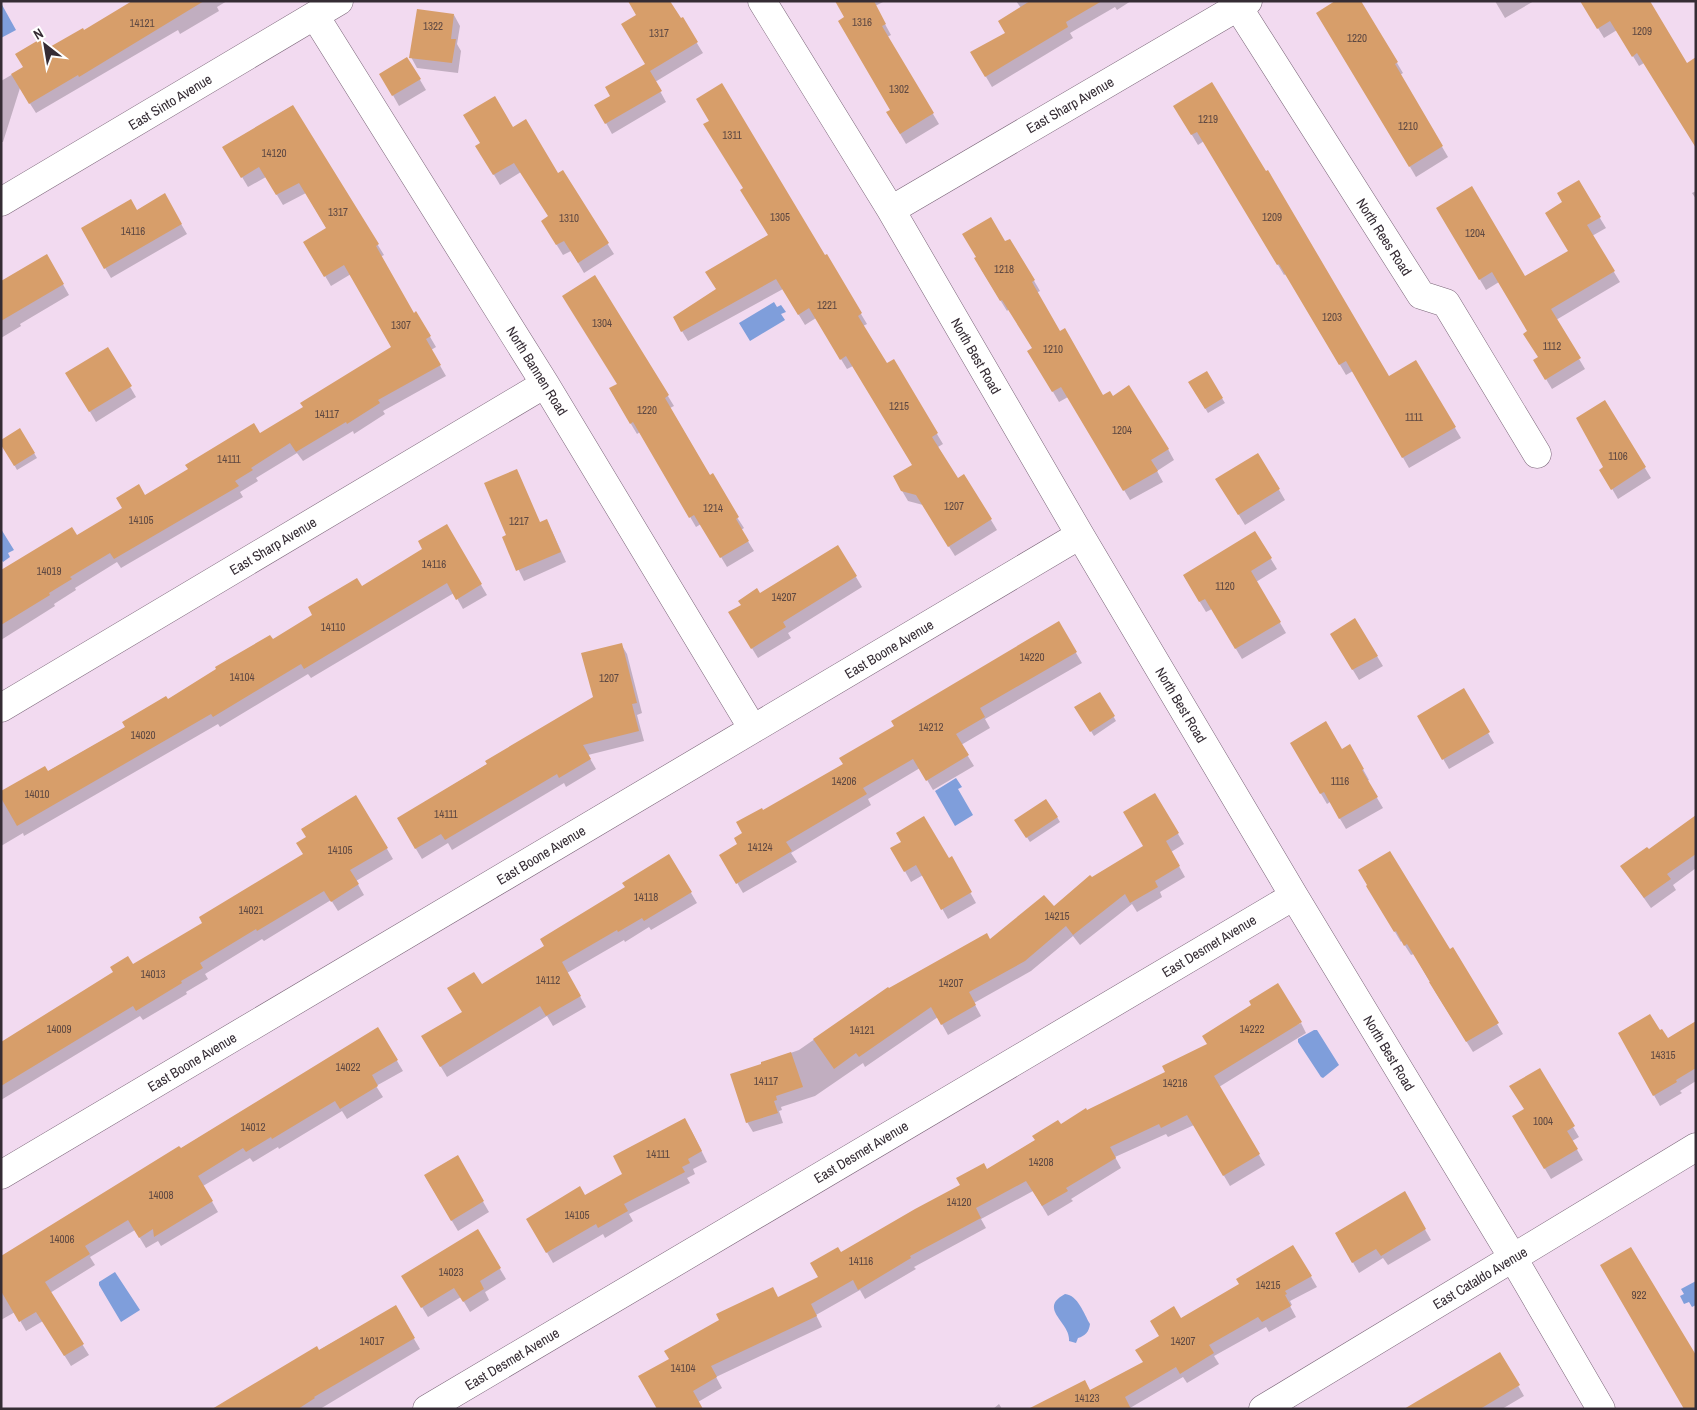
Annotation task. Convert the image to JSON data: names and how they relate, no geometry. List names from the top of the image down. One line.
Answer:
{"streets":{"street":["East Sinto Avenue","East Sharp Avenue","North Rees Road","North Best Road","North Bannen Road","East Boone Avenue","East Desmet Avenue","East Cataldo Avenue"]},"crossings":[["East Sinto Avenue","North Bannen Road"],["East Sharp Avenue","North Rees Road"],["East Sharp Avenue","North Best Road"],["East Sharp Avenue","North Bannen Road"],["North Best Road","East Boone Avenue"],["North Best Road","East Desmet Avenue"],["North Best Road","East Cataldo Avenue"],["North Bannen Road","East Boone Avenue"]],"house_numbers":["1316","14121","1322","1209","1317","1220","1302","1219","1210","1311","14120","1317","1305","1209","1310","14116","1204","1218","1221","1203","1304","1307","1112","1210","1215","1220","14117","1111","1204","1106","14111","1207","1214","14105","1217","14116","14019","1120","14207","14110","14220","14104","1207","14212","14020","14206","1116","14010","14111","14124","14105","14118","14021","14215","14013","14112","14207","14009","14222","14121","14315","14022","14117","14216","1004","14012","14111","14208","14008","14120","14105","14006","14116","14023","14215","922","14017","14207","14104","14123"],"north":"top left"}
